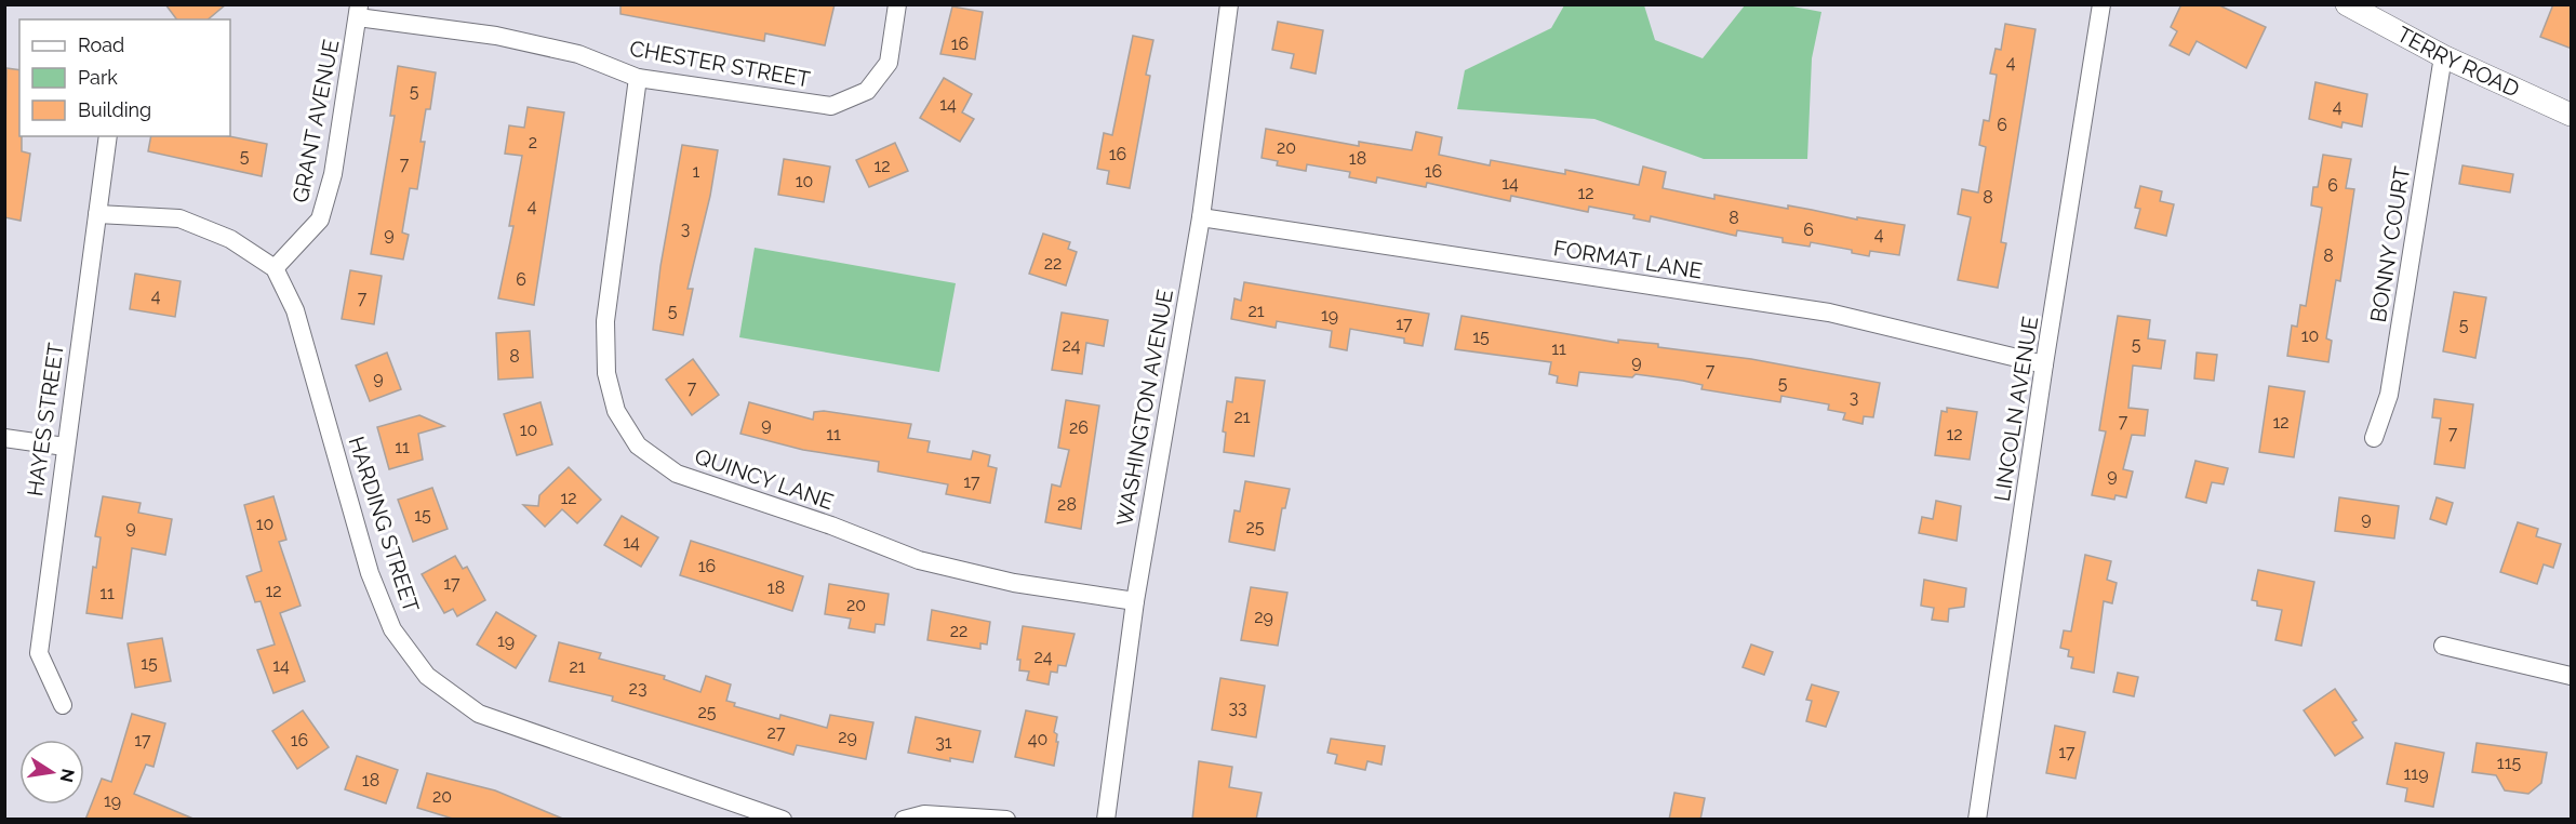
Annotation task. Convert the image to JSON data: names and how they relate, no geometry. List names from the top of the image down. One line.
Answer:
{"streets":{"street":["TERRY ROAD","CHESTER STREET","GRANT AVENUE","BONNY COURT","FORMAT LANE","WASHINGTON AVENUE","LINCOLN AVENUE","HAYES STREET","QUINCY LANE","HARDING STREET"]},"crossings":[["TERRY ROAD","BONNY COURT"],["CHESTER STREET","GRANT AVENUE"],["CHESTER STREET","QUINCY LANE"],["GRANT AVENUE","HARDING STREET"],["FORMAT LANE","WASHINGTON AVENUE"],["FORMAT LANE","LINCOLN AVENUE"],["WASHINGTON AVENUE","QUINCY LANE"]],"house_numbers":["16","4","5","14","4","6","2","20","16","5","18","7","12","1","16","10","14","6","12","8","4","8","3","6","9","4","8","22","6","4","7","5","21","19","17","5","10","15","5","24","11","8","9","7","9","5","7","3","21","7","12","9","26","10","7","11","12","11","9","17","12","28","15","9","10","9","25","14","16","17","18","12","11","20","29","22","19","24","15","14","21","23","33","25","27","29","40","17","16","31","17","115","119","18","20","19"],"legend":["Road","Park","Building"],"north":"right"}
